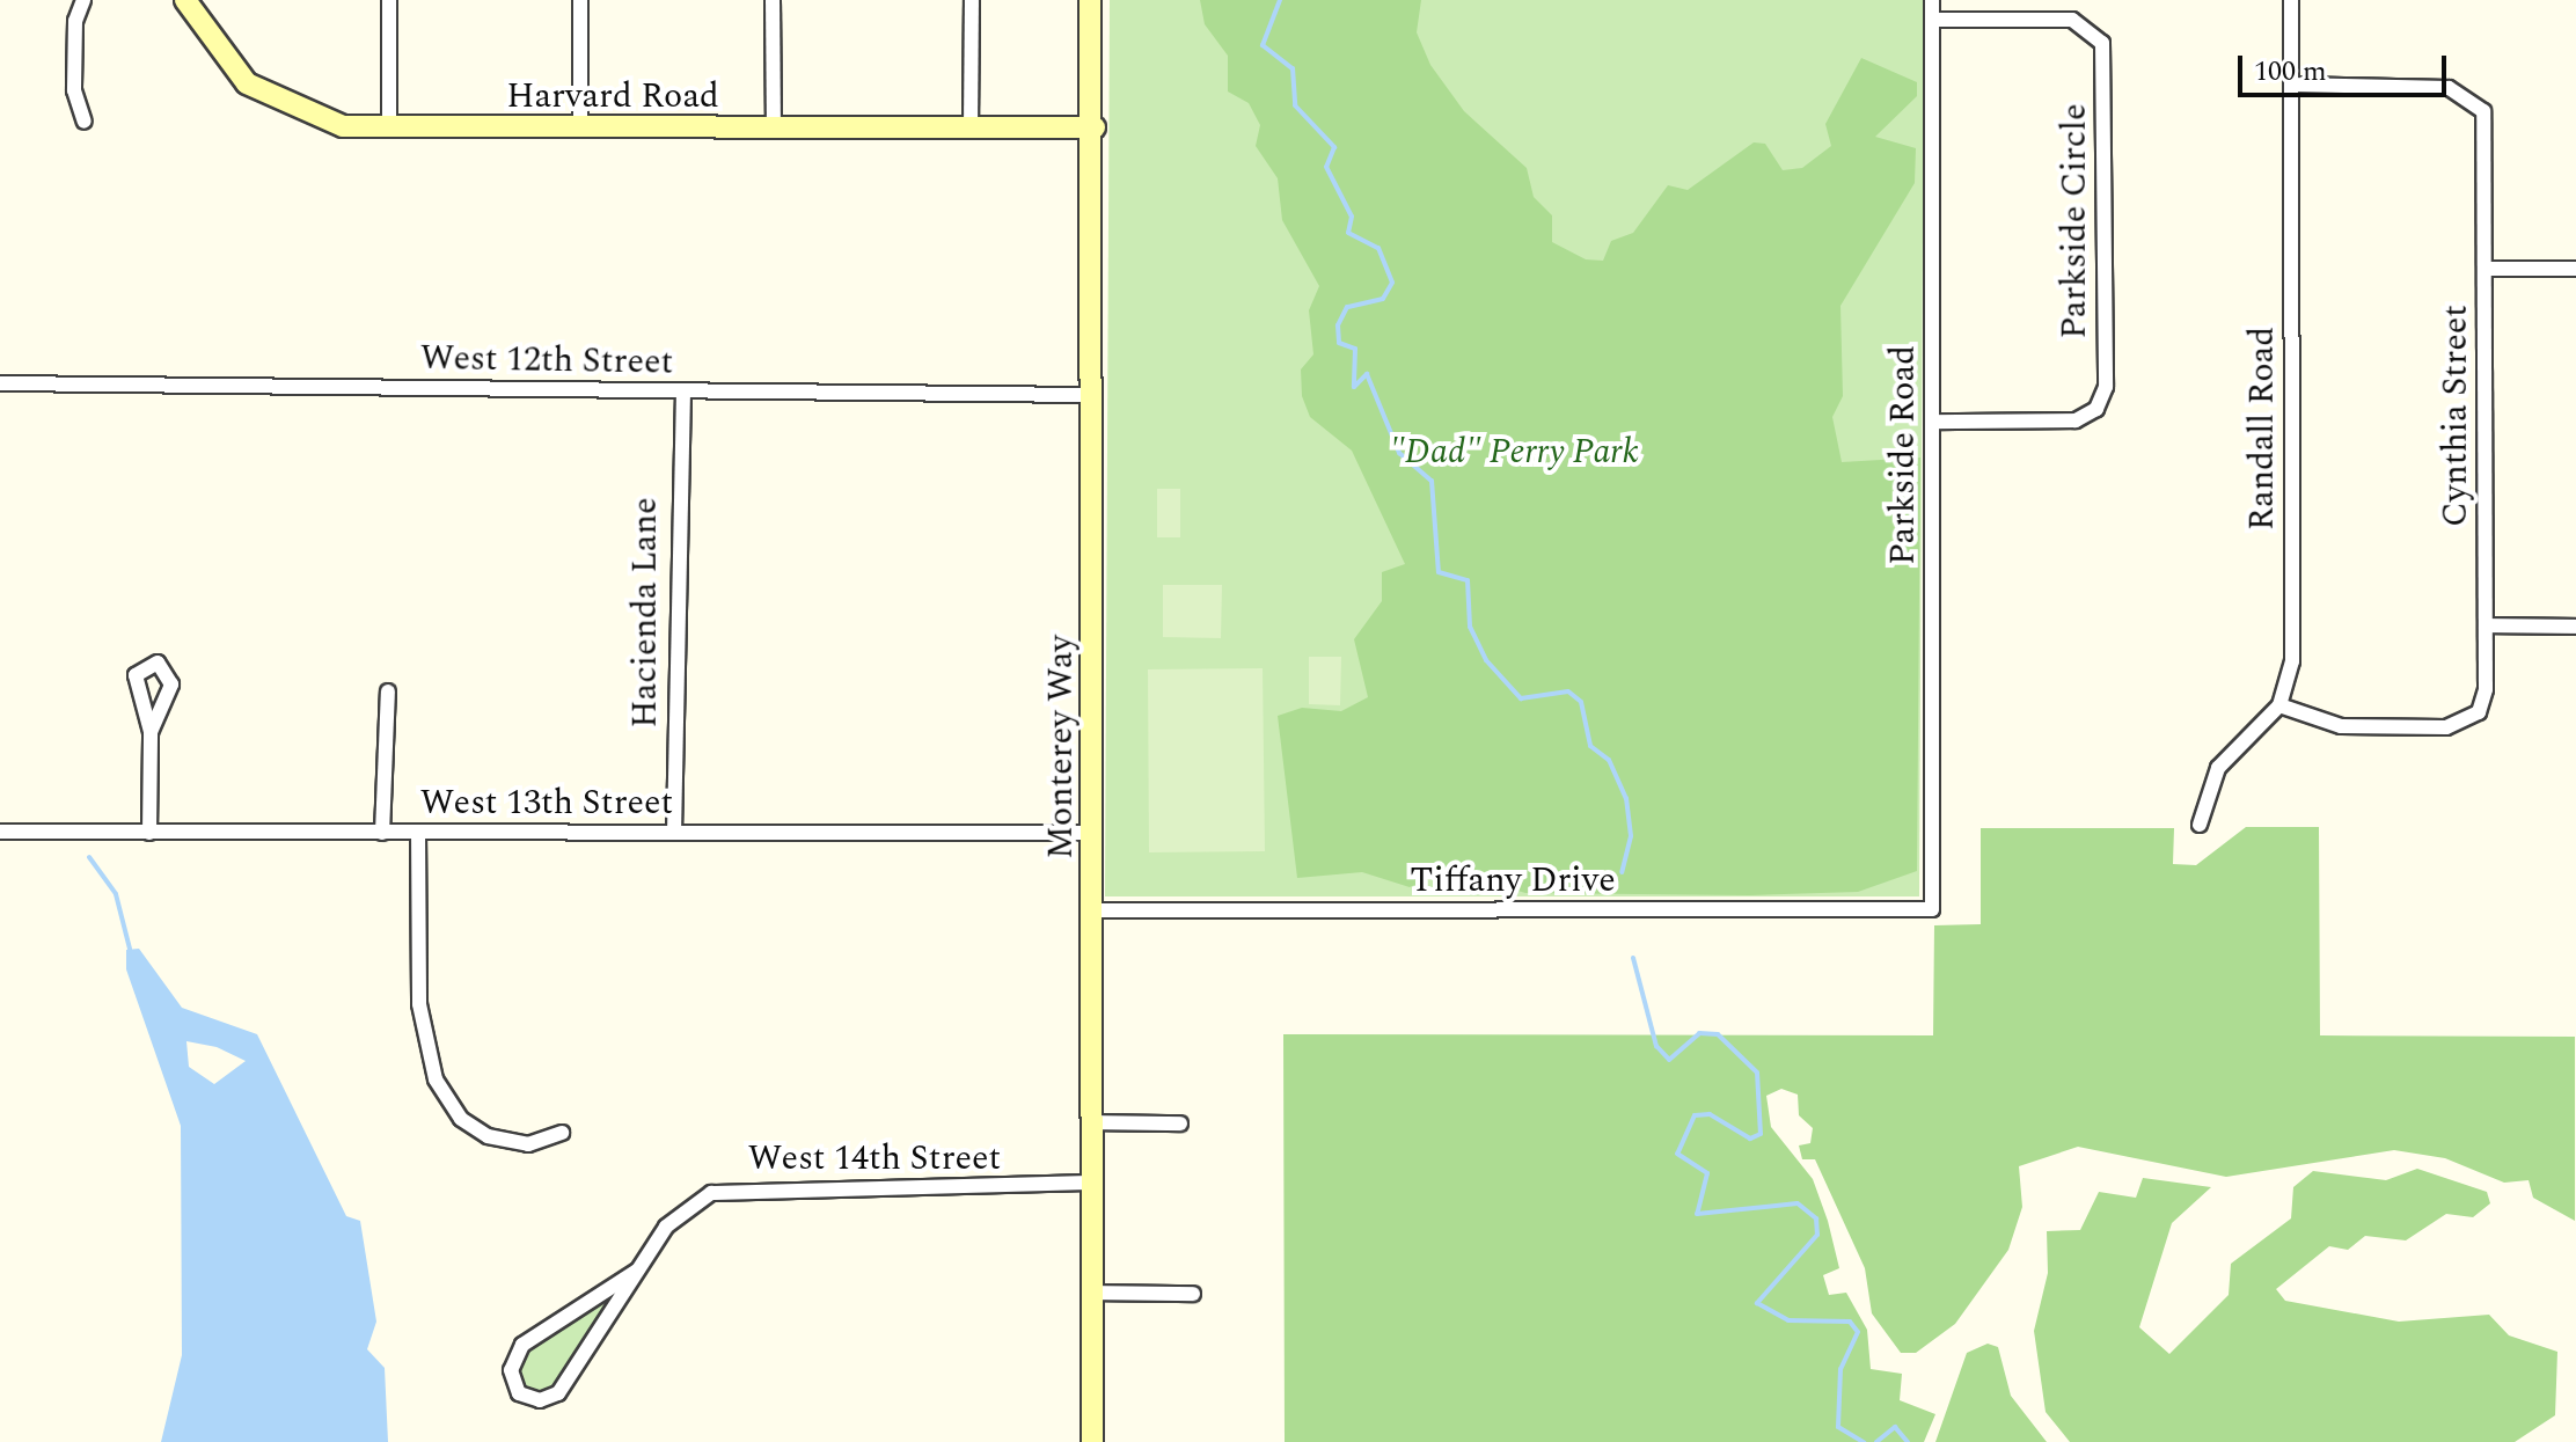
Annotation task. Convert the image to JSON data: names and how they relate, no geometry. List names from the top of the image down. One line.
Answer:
{"streets":{"street":["Harvard Road","Parkside Circle","West 12th Street","Cynthia Street","Randall Road","Parkside Road","Hacienda Lane","Monterey Way","West 13th Street","Tiffany Drive","West 14th Street"]},"crossings":[["Harvard Road","Monterey Way"],["Parkside Circle","Parkside Road"],["West 12th Street","Hacienda Lane"],["West 12th Street","Monterey Way"],["Cynthia Street","Randall Road"],["Parkside Road","Tiffany Drive"],["Hacienda Lane","West 13th Street"],["Monterey Way","West 13th Street"],["Monterey Way","Tiffany Drive"],["Monterey Way","West 14th Street"]],"parks":["\"Dad\" Perry Park"],"scale_bar":"100 m"}
